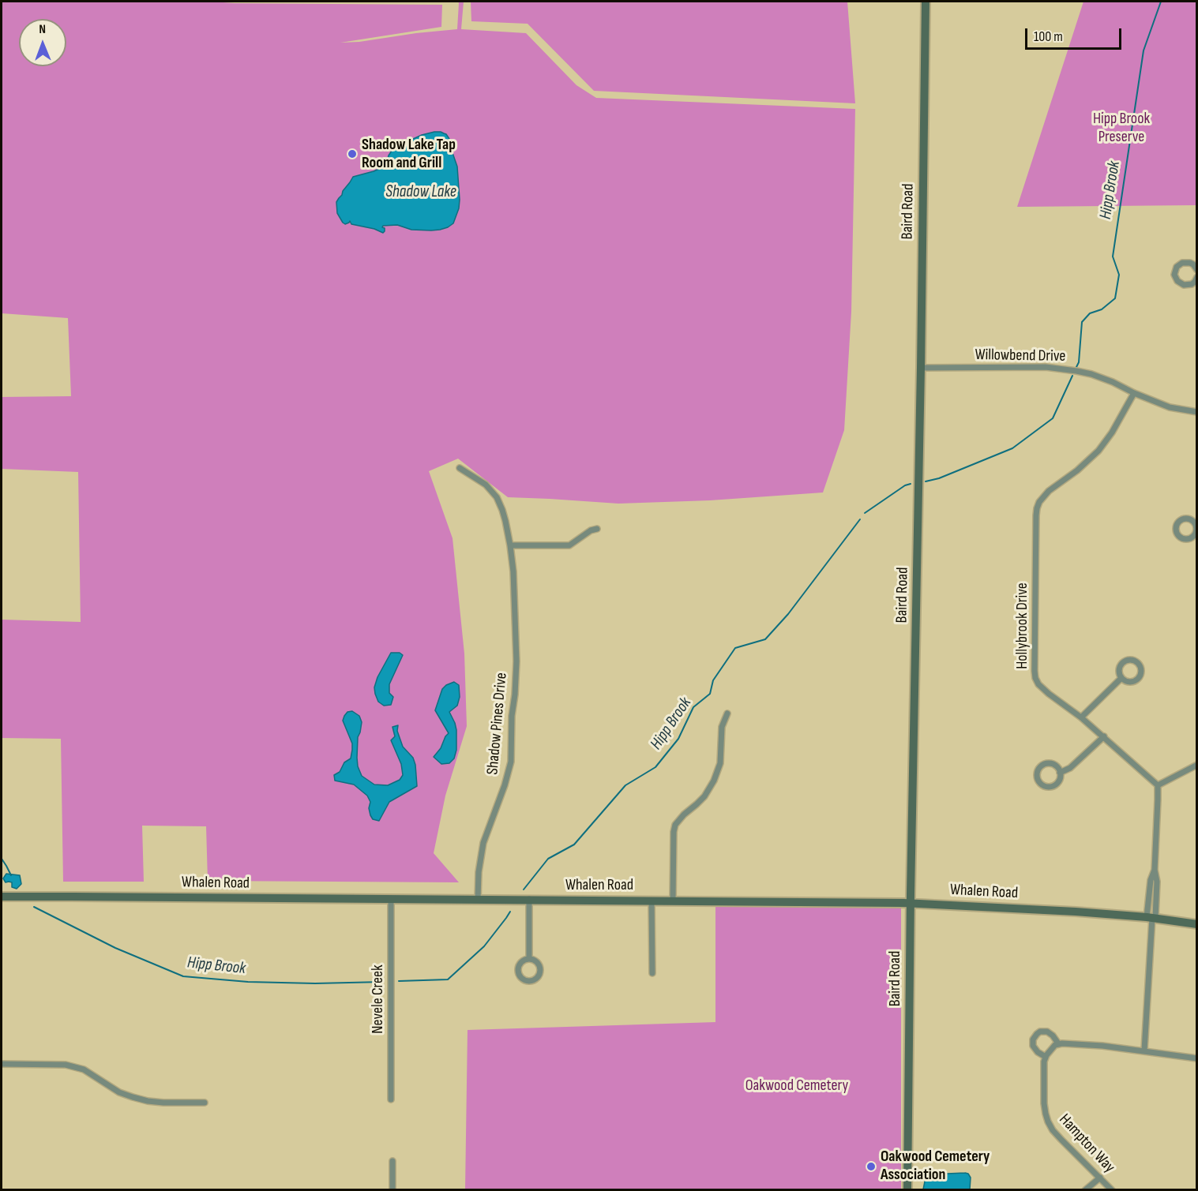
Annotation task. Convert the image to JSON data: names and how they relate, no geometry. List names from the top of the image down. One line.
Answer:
{"streets":{"street":["Baird Road","Willowbend Drive","Hollybrook Drive","Shadow Pines Drive","Whalen Road","Nevele Creek","Hampton Way"]},"crossings":[["Baird Road","Willowbend Drive"],["Baird Road","Whalen Road"],["Willowbend Drive","Hollybrook Drive"],["Shadow Pines Drive","Whalen Road"],["Whalen Road","Nevele Creek"]],"water":["Hipp Brook","Shadow Lake"],"parks":["Hipp Brook Preserve","Oakwood Cemetery"],"places":["Shadow Lake Tap Room and Grill","Oakwood Cemetery Association"],"scale_bar":"100 m","north":"top"}
